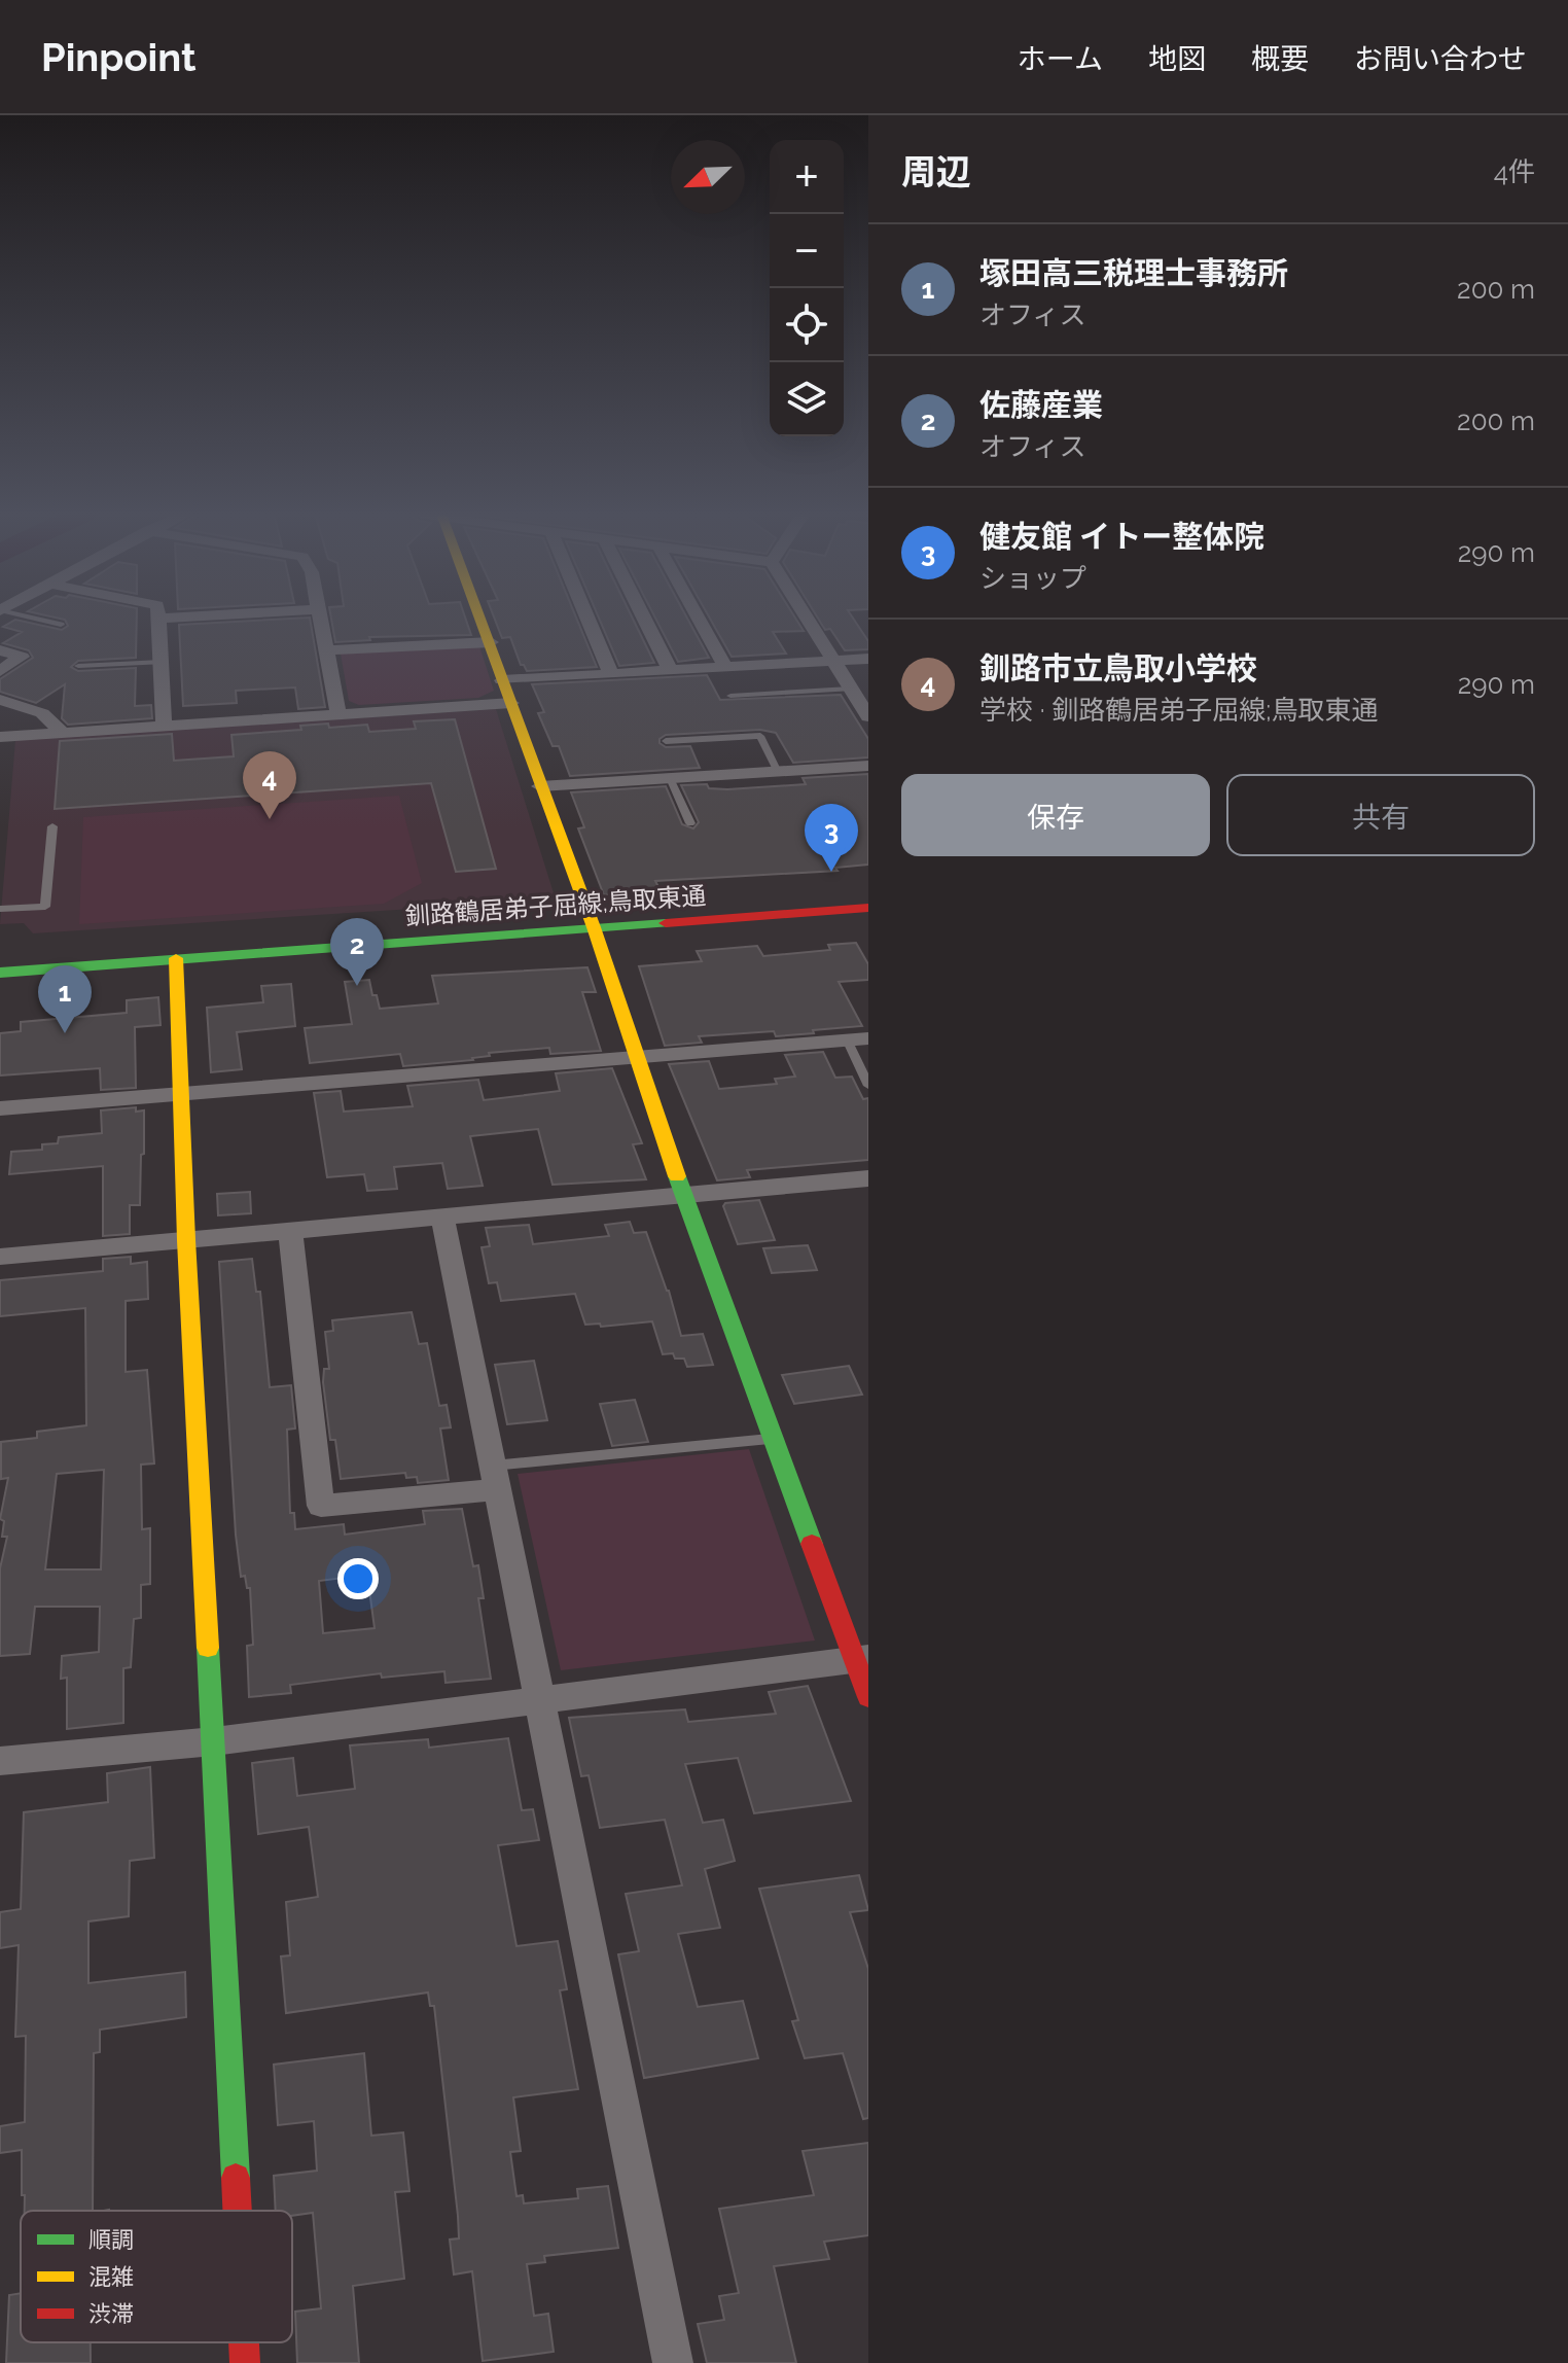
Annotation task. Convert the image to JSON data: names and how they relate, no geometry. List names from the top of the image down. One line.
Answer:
{"streets":{"street":["釧路鶴居弟子屈線;鳥取東通"]},"legend":["順調","混雑","渋滞"],"north":"bottom left","page":{"header":"Pinpoint","nav":["ホーム","地図","概要","お問い合わせ"],"heading":["周辺","4件"],"map_buttons":["+","−"],"list":[{"mark":"1","name":"塚田高三税理士事務所","note":"オフィス","value":"200 m"},{"mark":"2","name":"佐藤産業","note":"オフィス","value":"200 m"},{"mark":"3","name":"健友館 イトー整体院","note":"ショップ","value":"290 m"},{"mark":"4","name":"釧路市立鳥取小学校","note":"学校 · 釧路鶴居弟子屈線;鳥取東通","value":"290 m"}],"buttons":["保存","共有"],"pins":["4","3","2","1"]}}
